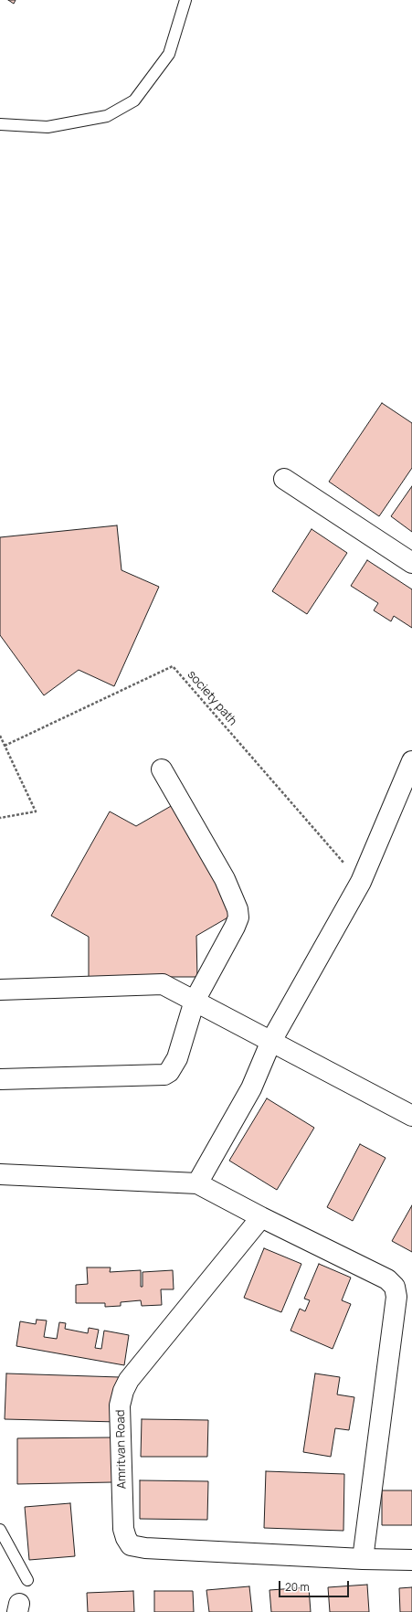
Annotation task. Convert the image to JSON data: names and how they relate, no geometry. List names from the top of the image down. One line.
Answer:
{"streets":{"street":["Amritvan Road"],"path":["society path"]},"scale_bar":"20 m"}
